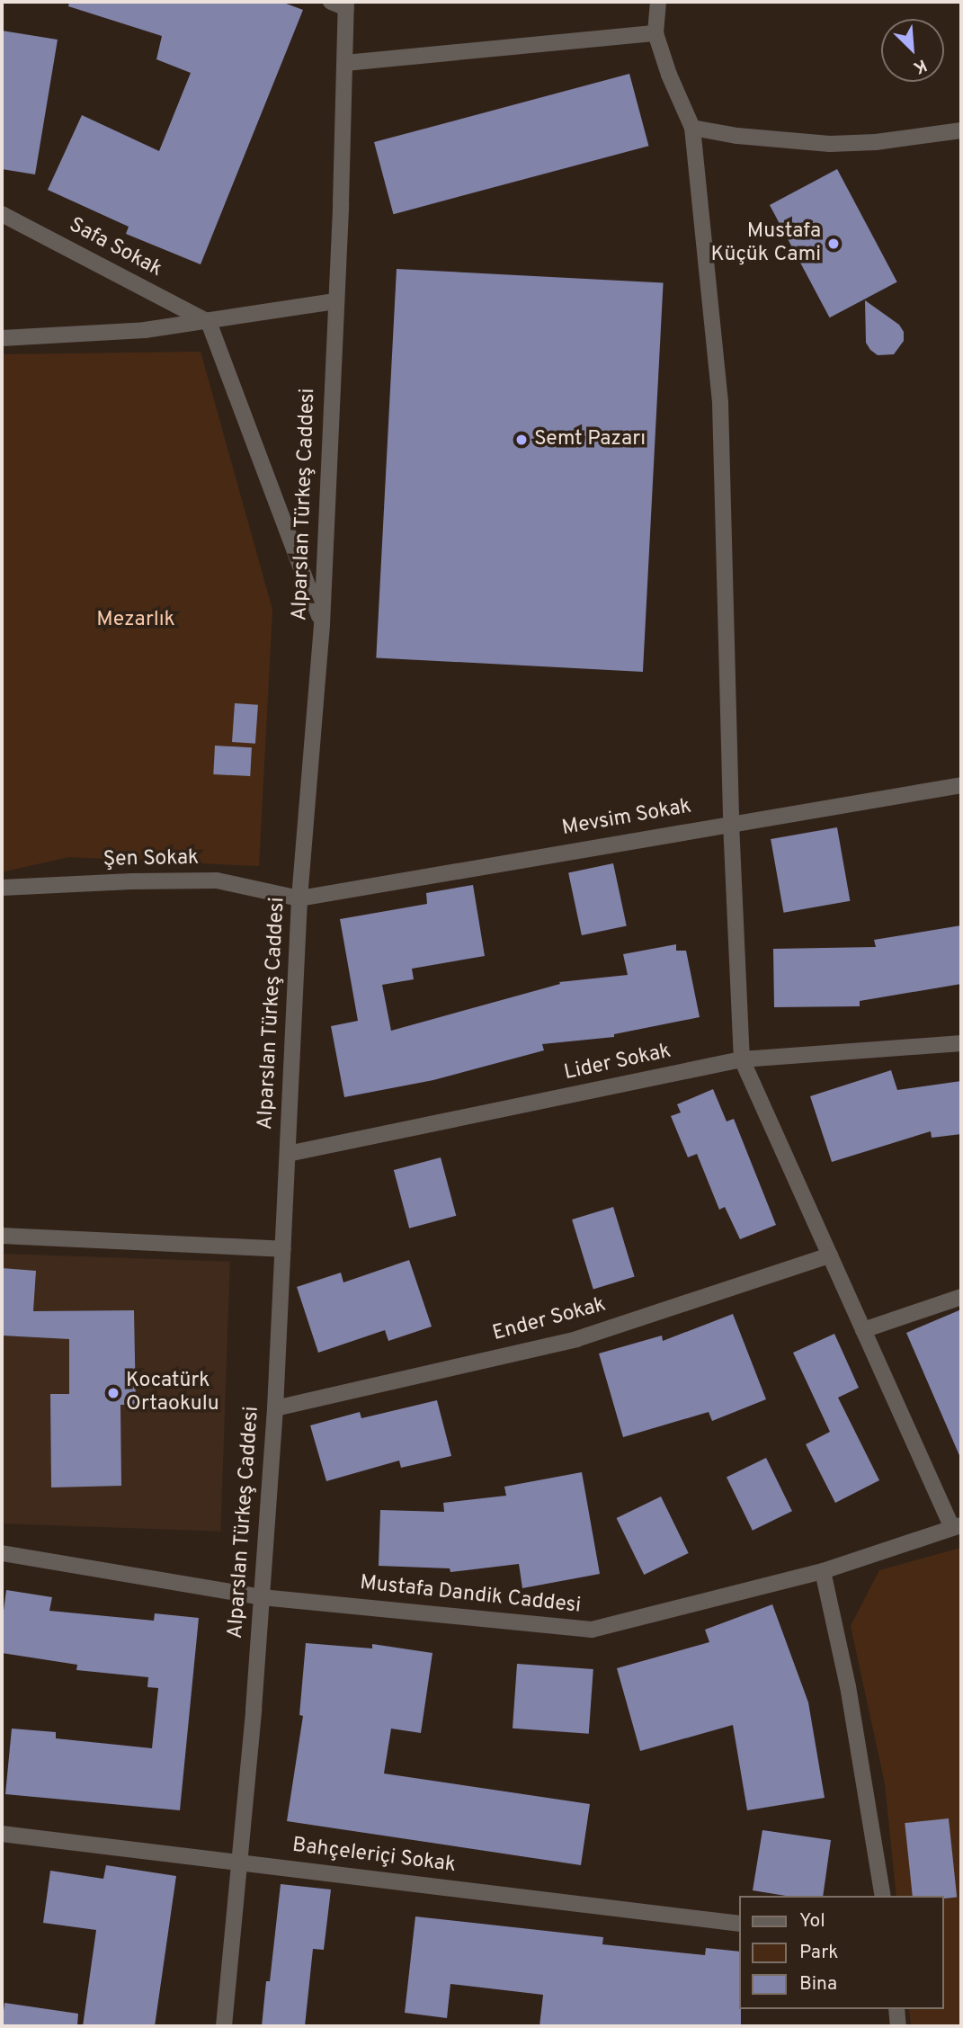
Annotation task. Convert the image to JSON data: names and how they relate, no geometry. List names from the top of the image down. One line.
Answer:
{"streets":{"street":["Safa Sokak","Alparslan Türkeş Caddesi","Mevsim Sokak","Şen Sokak","Lider Sokak","Ender Sokak","Mustafa Dandik Caddesi","Bahçeleriçi Sokak"]},"crossings":[["Alparslan Türkeş Caddesi","Mevsim Sokak"],["Alparslan Türkeş Caddesi","Şen Sokak"],["Alparslan Türkeş Caddesi","Lider Sokak"],["Alparslan Türkeş Caddesi","Ender Sokak"],["Alparslan Türkeş Caddesi","Mustafa Dandik Caddesi"],["Alparslan Türkeş Caddesi","Bahçeleriçi Sokak"],["Mevsim Sokak","Şen Sokak"]],"parks":["Mezarlık"],"places":["Mustafa Küçük Cami","Semt Pazarı","Kocatürk Ortaokulu"],"legend":["Yol","Park","Bina"],"north":"bottom right"}
